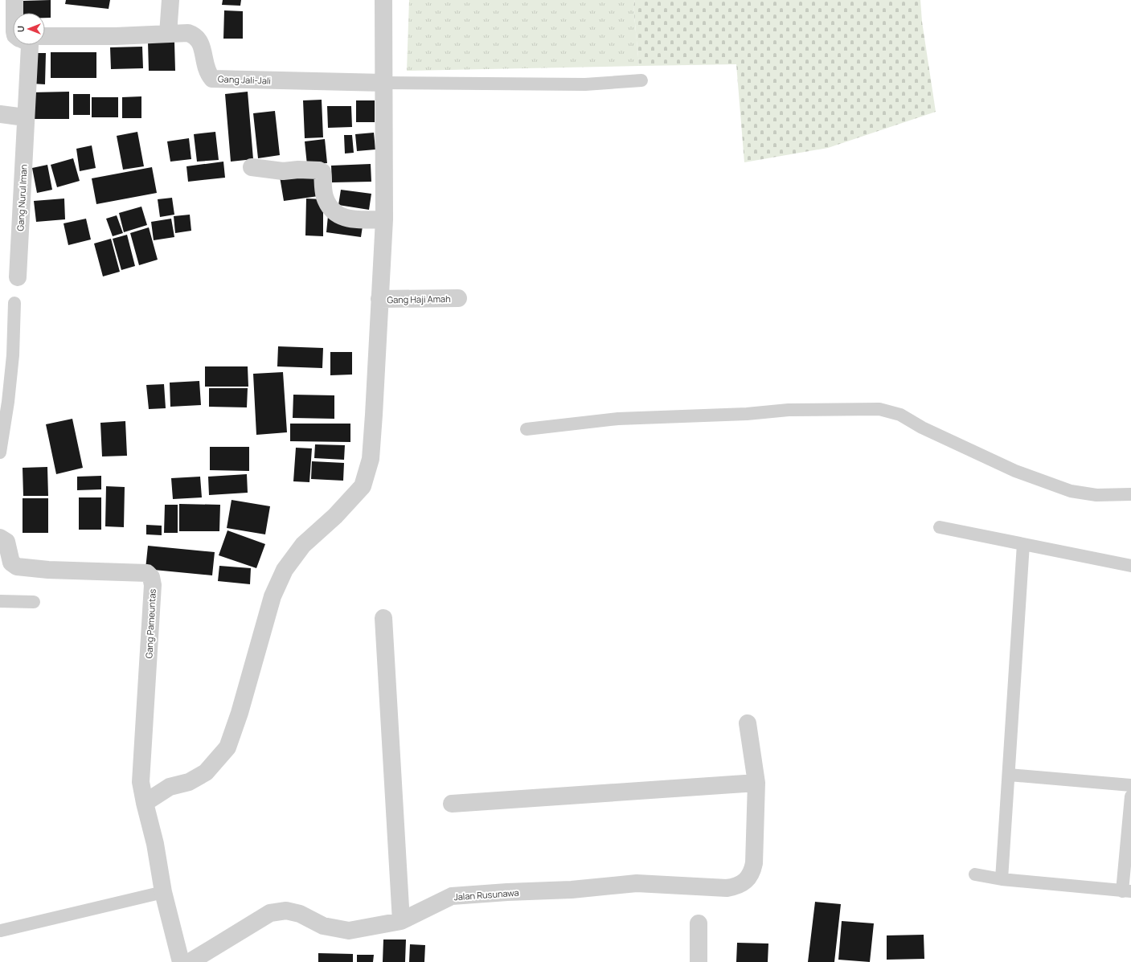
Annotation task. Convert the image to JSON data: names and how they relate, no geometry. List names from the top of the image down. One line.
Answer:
{"streets":{"street":["Gang Jali-Jali","Gang Nurul Iman","Gang Haji Amah","Gang Pameuntas","Jalan Rusunawa"]},"north":"left"}
